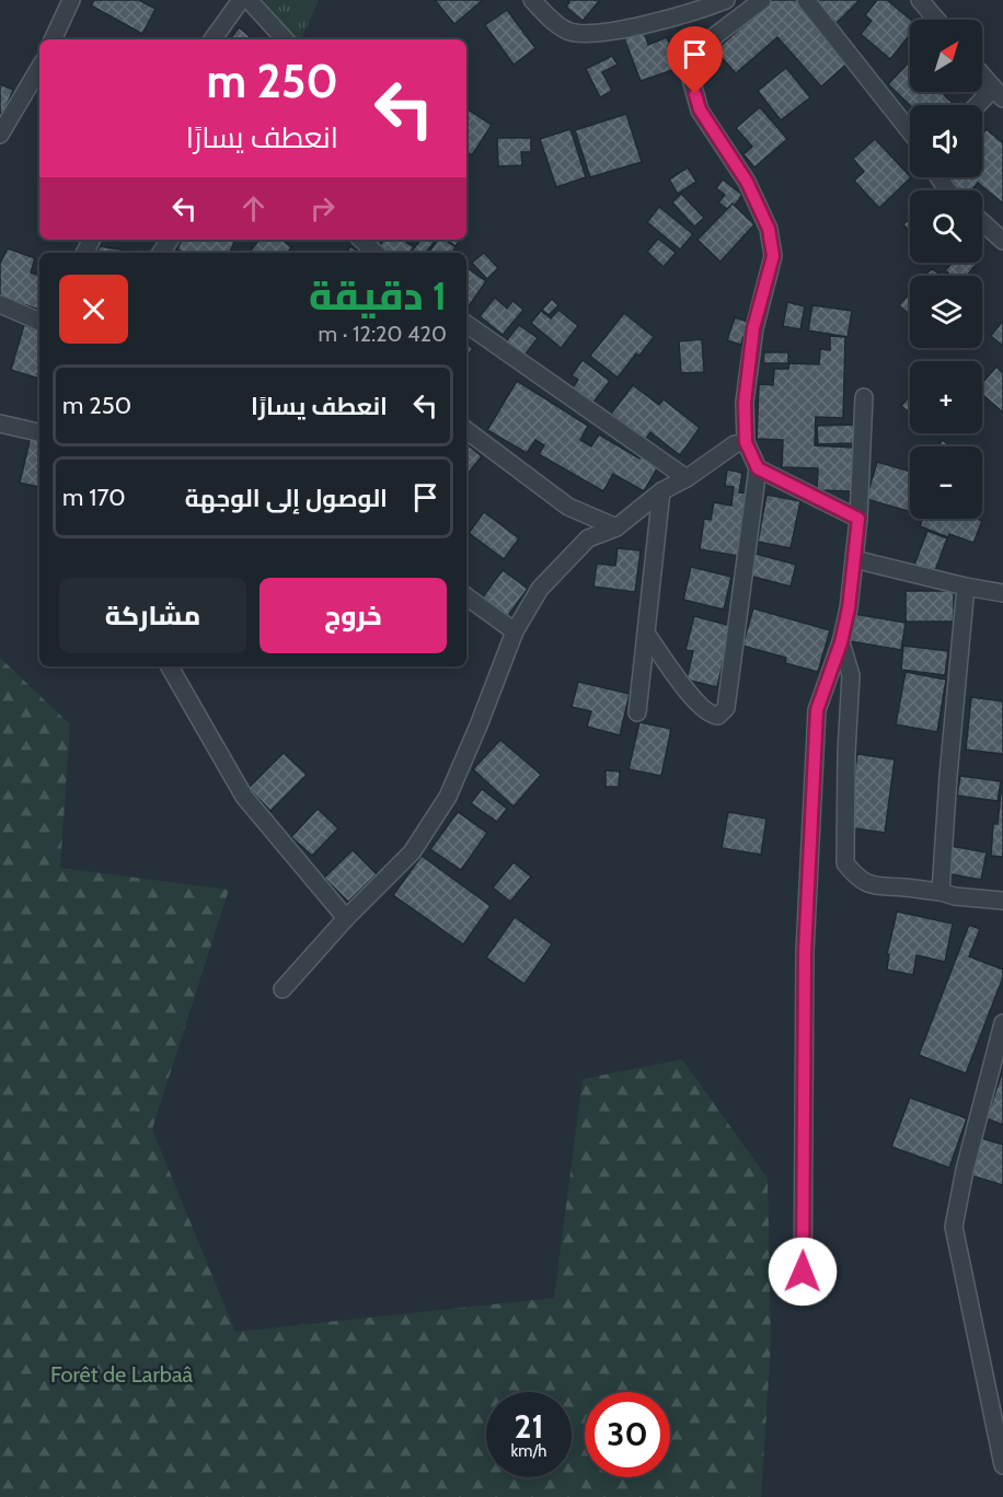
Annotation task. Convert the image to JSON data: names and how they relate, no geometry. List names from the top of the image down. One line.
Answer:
{"parks":["Forêt de Larbaâ"],"north":"top right","page":{"map_buttons":["+","−"],"turn":["250 m","انعطف يسارًا"],"heading":["1 دقيقة","420 m · 12:20"],"list":[{"name":"انعطف يسارًا","value":"250 m"},{"name":"الوصول إلى الوجهة","value":"170 m"}],"buttons":["خروج","مشاركة"],"speed":"21 km/h","limit":"30"}}
